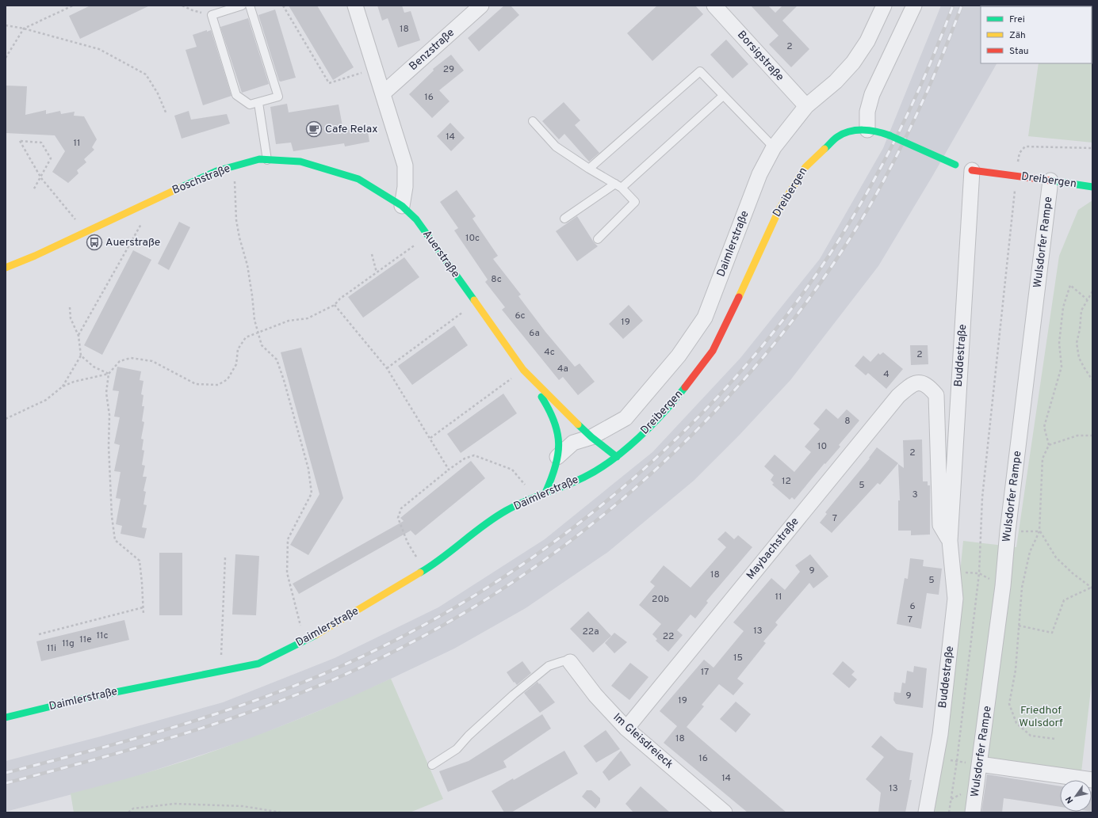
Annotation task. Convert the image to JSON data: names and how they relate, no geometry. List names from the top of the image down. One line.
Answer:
{"streets":{"street":["Benzstraße","Borsigstraße","Boschstraße","Dreibergen","Wulsdorfer Rampe","Daimlerstraße","Auerstraße","Buddestraße","Maybachstraße","Im Gleisdreieck"]},"crossings":[["Borsigstraße","Daimlerstraße"],["Boschstraße","Auerstraße"],["Dreibergen","Wulsdorfer Rampe"],["Dreibergen","Daimlerstraße"],["Dreibergen","Auerstraße"],["Dreibergen","Buddestraße"],["Daimlerstraße","Auerstraße"],["Buddestraße","Maybachstraße"],["Maybachstraße","Im Gleisdreieck"]],"parks":["Friedhof Wulsdorf"],"places":{"cafe":["Cafe Relax"],"bus stop":["Auerstraße"]},"house_numbers":["18","2","29","16","14","11","10c","8c","6c","19","6a","4c","2","4a","4","8","10","2","12","5","3","7","9","18","5","11","20b","6","7","13","22a","11c","22","11e","11g","11i","15","17","9","19","18","16","14","13"],"legend":["Frei","Zäh","Stau"],"north":"bottom left"}
